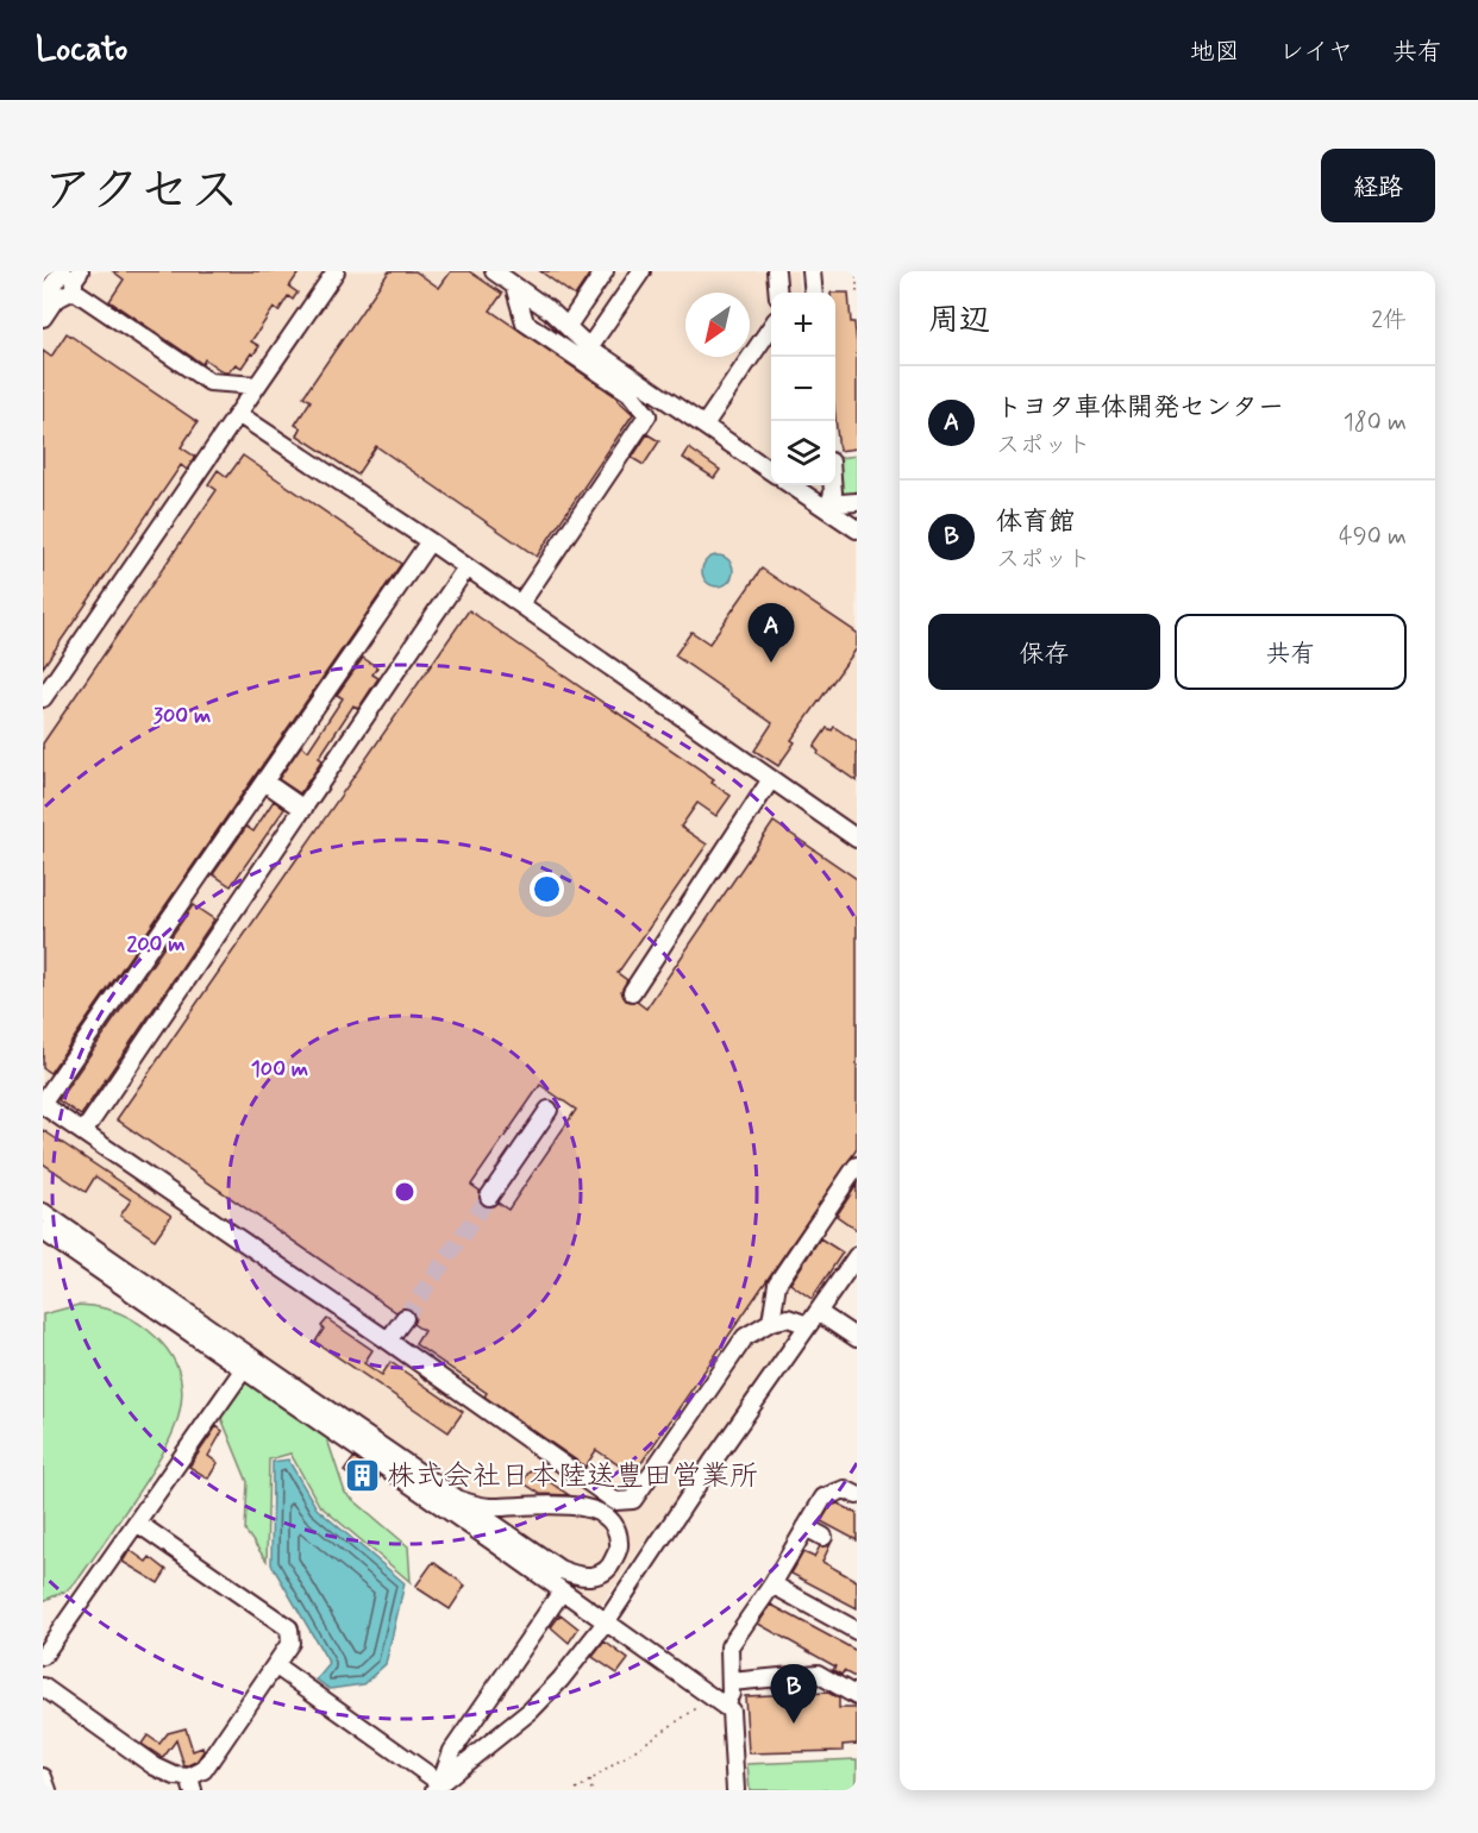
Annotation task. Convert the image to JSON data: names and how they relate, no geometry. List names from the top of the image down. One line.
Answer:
{"places":{"building":["株式会社日本陸送豊田営業所"]},"north":"bottom left","page":{"header":"Locato","nav":["地図","レイヤ","共有"],"title":"アクセス","buttons":["経路",["保存","共有"]],"heading":["周辺","2件"],"map_buttons":["+","−"],"list":[{"mark":"A","name":"トヨタ車体開発センター","note":"スポット","value":"180 m"},{"mark":"B","name":"体育館","note":"スポット","value":"490 m"}],"pins":["A","B"]},"rings":["300 m","200 m","100 m"]}
